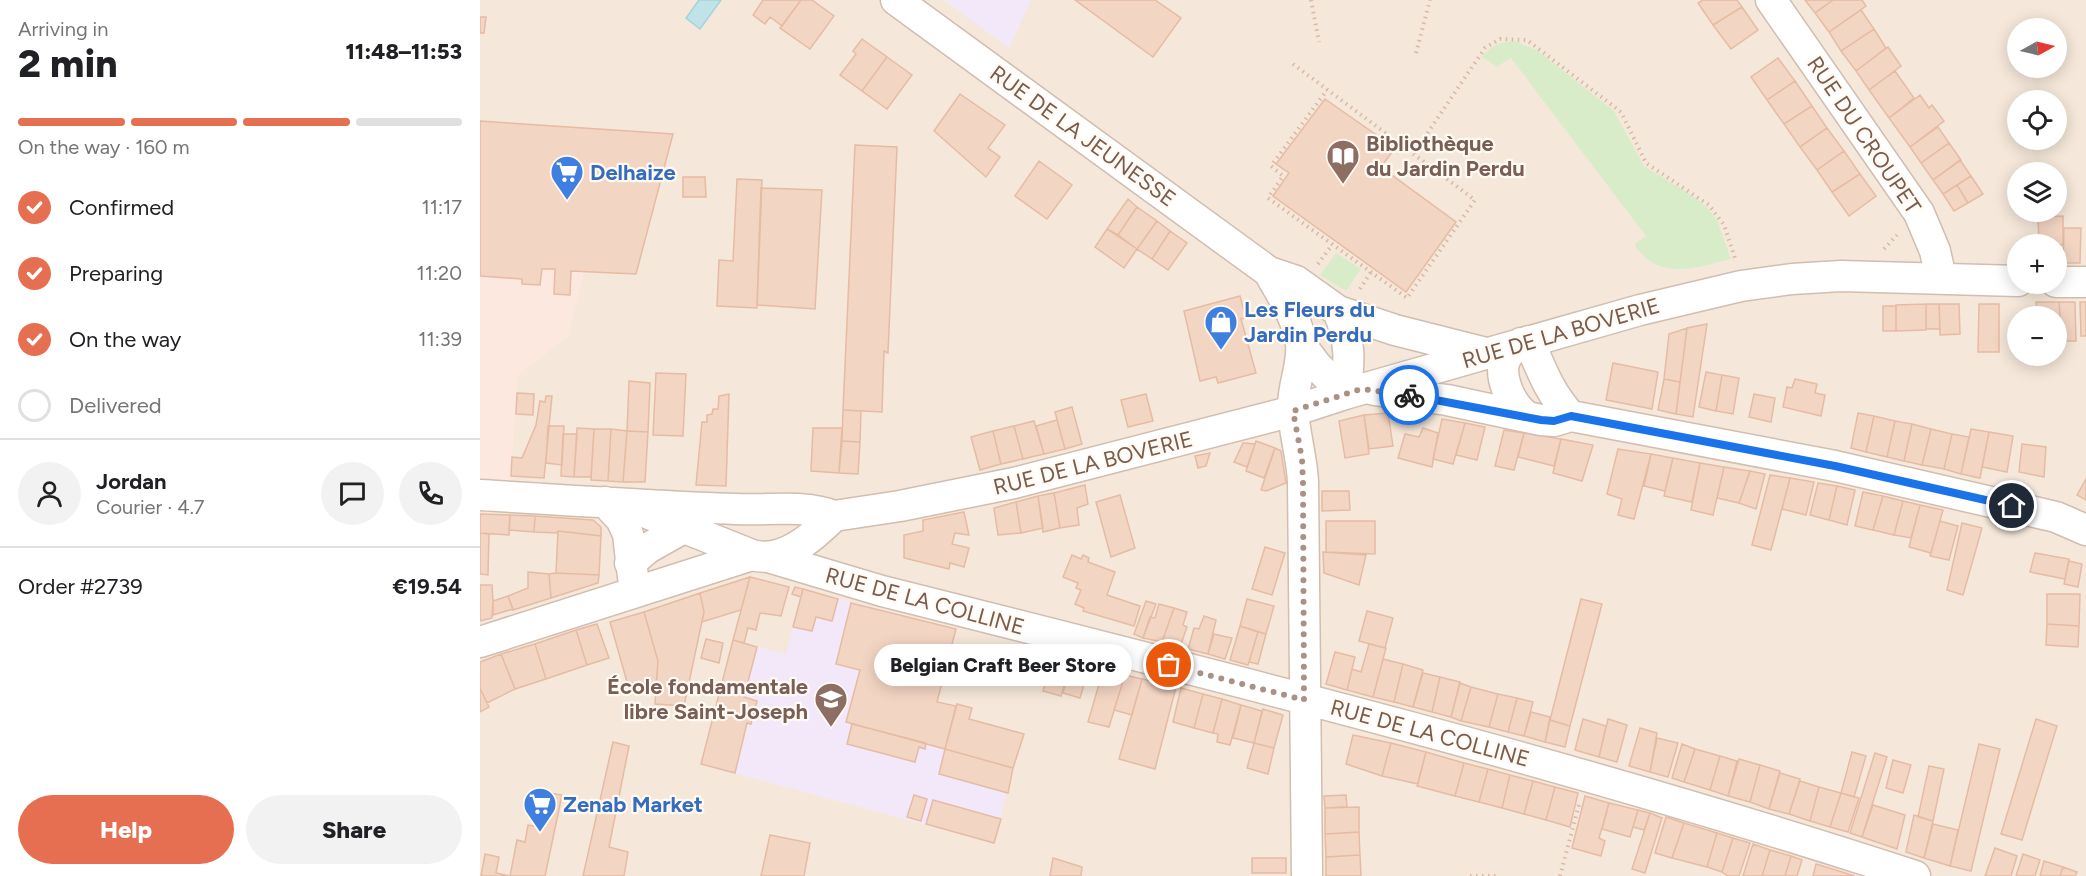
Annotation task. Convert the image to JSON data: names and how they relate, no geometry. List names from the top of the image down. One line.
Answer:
{"streets":{"street":["RUE DU CROUPET","RUE DE LA JEUNESSE","RUE DE LA BOVERIE","RUE DE LA COLLINE"]},"crossings":[["RUE DU CROUPET","RUE DE LA BOVERIE"],["RUE DE LA JEUNESSE","RUE DE LA BOVERIE"],["RUE DE LA JEUNESSE","RUE DE LA COLLINE"]],"places":{"library":["Bibliothèque du Jardin Perdu"],"supermarket":["Delhaize","Zenab Market"],"shop":["Les Fleurs du Jardin Perdu"],"other":["Belgian Craft Beer Store"],"school or university":["École fondamentale libre Saint-Joseph"]},"north":"right","page":{"heading":["2 min","Arriving in","11:48–11:53"],"panel":["Jordan","Courier · 4.7","Order #2739","€19.54"],"map_buttons":["+","−"],"bar":"On the way · 160 m","list":[["Confirmed","11:17"],["Preparing","11:20"],["On the way","11:39"],"Delivered"],"bubble":"Belgian Craft Beer Store","buttons":["Help","Share"]}}
